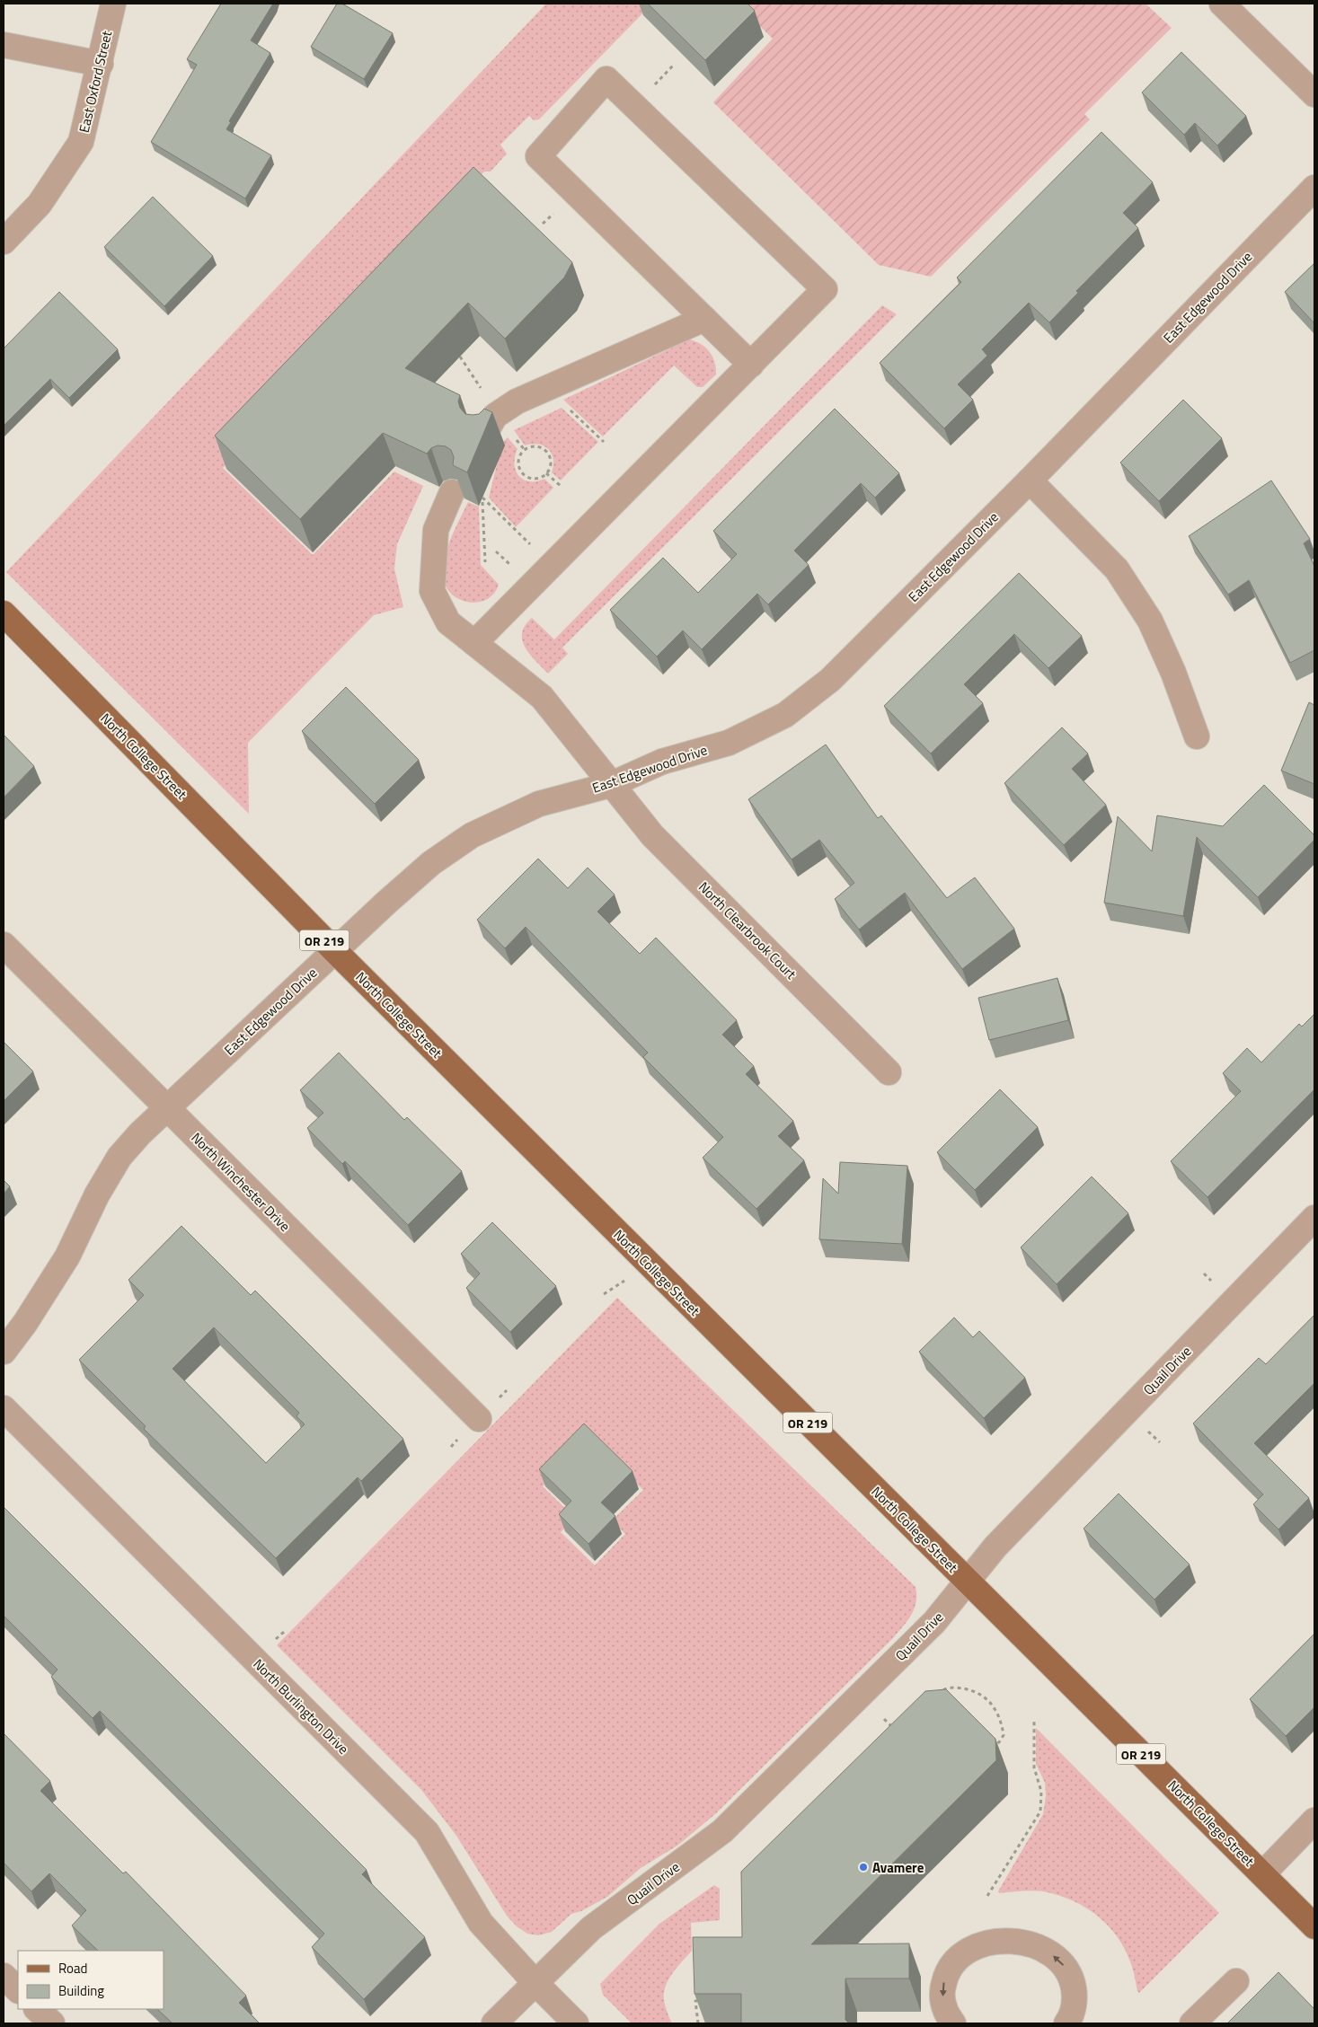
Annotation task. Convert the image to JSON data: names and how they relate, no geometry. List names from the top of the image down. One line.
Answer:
{"streets":{"main road":["North College Street","OR 219"],"street":["East Oxford Street","East Edgewood Drive","North Clearbrook Court","North Winchester Drive","Quail Drive","North Burlington Drive"]},"crossings":[["East Edgewood Drive","North College Street"],["East Edgewood Drive","North Clearbrook Court"],["East Edgewood Drive","North Winchester Drive"],["North College Street","Quail Drive"],["Quail Drive","North Burlington Drive"]],"places":["Avamere"],"legend":["Road","Building"]}
